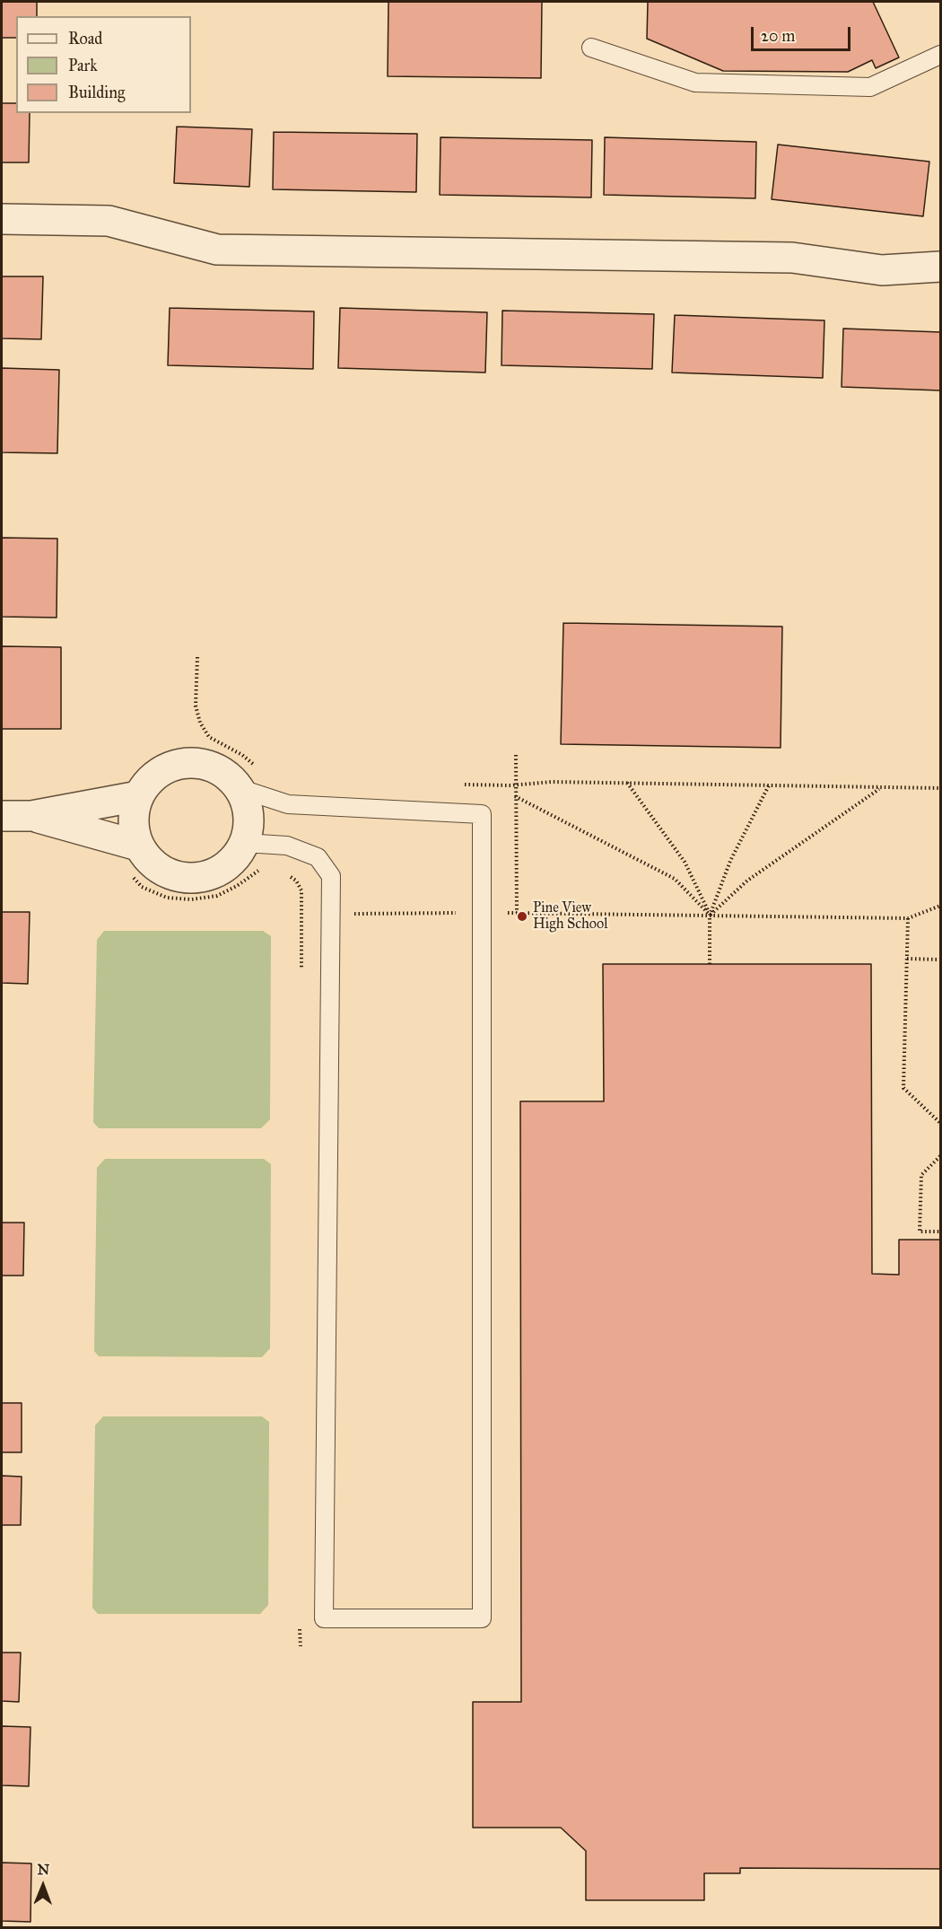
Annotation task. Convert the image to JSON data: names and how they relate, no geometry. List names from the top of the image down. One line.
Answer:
{"places":["Pine View High School"],"legend":["Road","Park","Building"],"scale_bar":"20 m","north":"top"}
